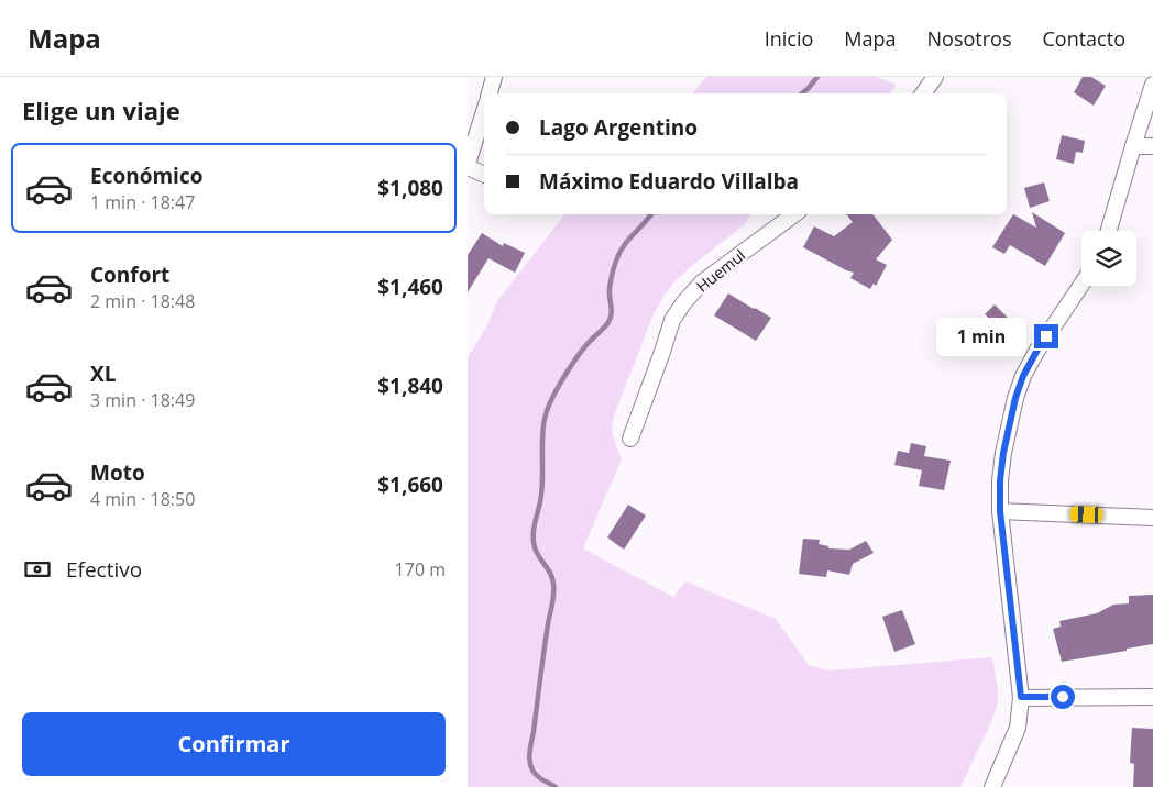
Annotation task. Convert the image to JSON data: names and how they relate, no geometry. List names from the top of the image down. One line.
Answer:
{"streets":{"street":["Huemul"]},"page":{"header":"Mapa","nav":["Inicio","Mapa","Nosotros","Contacto"],"heading":"Elige un viaje","banner":["Lago Argentino","Máximo Eduardo Villalba"],"list":[{"name":"Económico","note":"1 min · 18:47","value":"$1,080"},{"name":"Confort","note":"2 min · 18:48","value":"$1,460"},{"name":"XL","note":"3 min · 18:49","value":"$1,840"},{"name":"Moto","note":"4 min · 18:50","value":"$1,660"}],"bubble":"1 min","pay":["Efectivo","170 m"],"buttons":"Confirmar"}}
